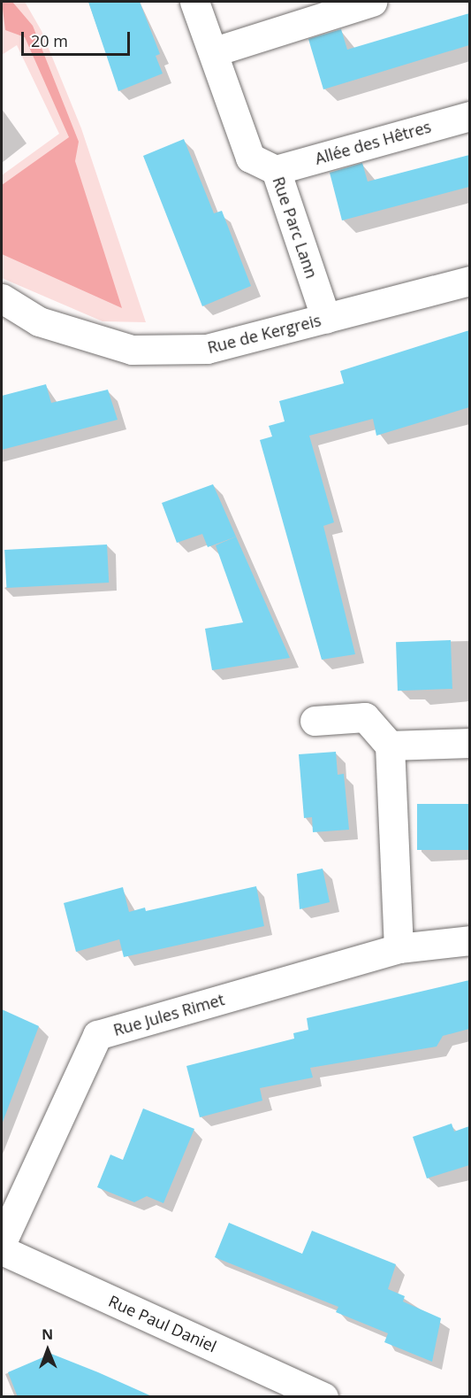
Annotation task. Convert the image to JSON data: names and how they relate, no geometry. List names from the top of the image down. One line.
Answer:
{"streets":{"street":["Allée des Hêtres","Rue Parc Lann","Rue de Kergreis","Rue Jules Rimet","Rue Paul Daniel"]},"crossings":[["Allée des Hêtres","Rue Parc Lann"],["Rue Parc Lann","Rue de Kergreis"]],"scale_bar":"20 m","north":"top"}
